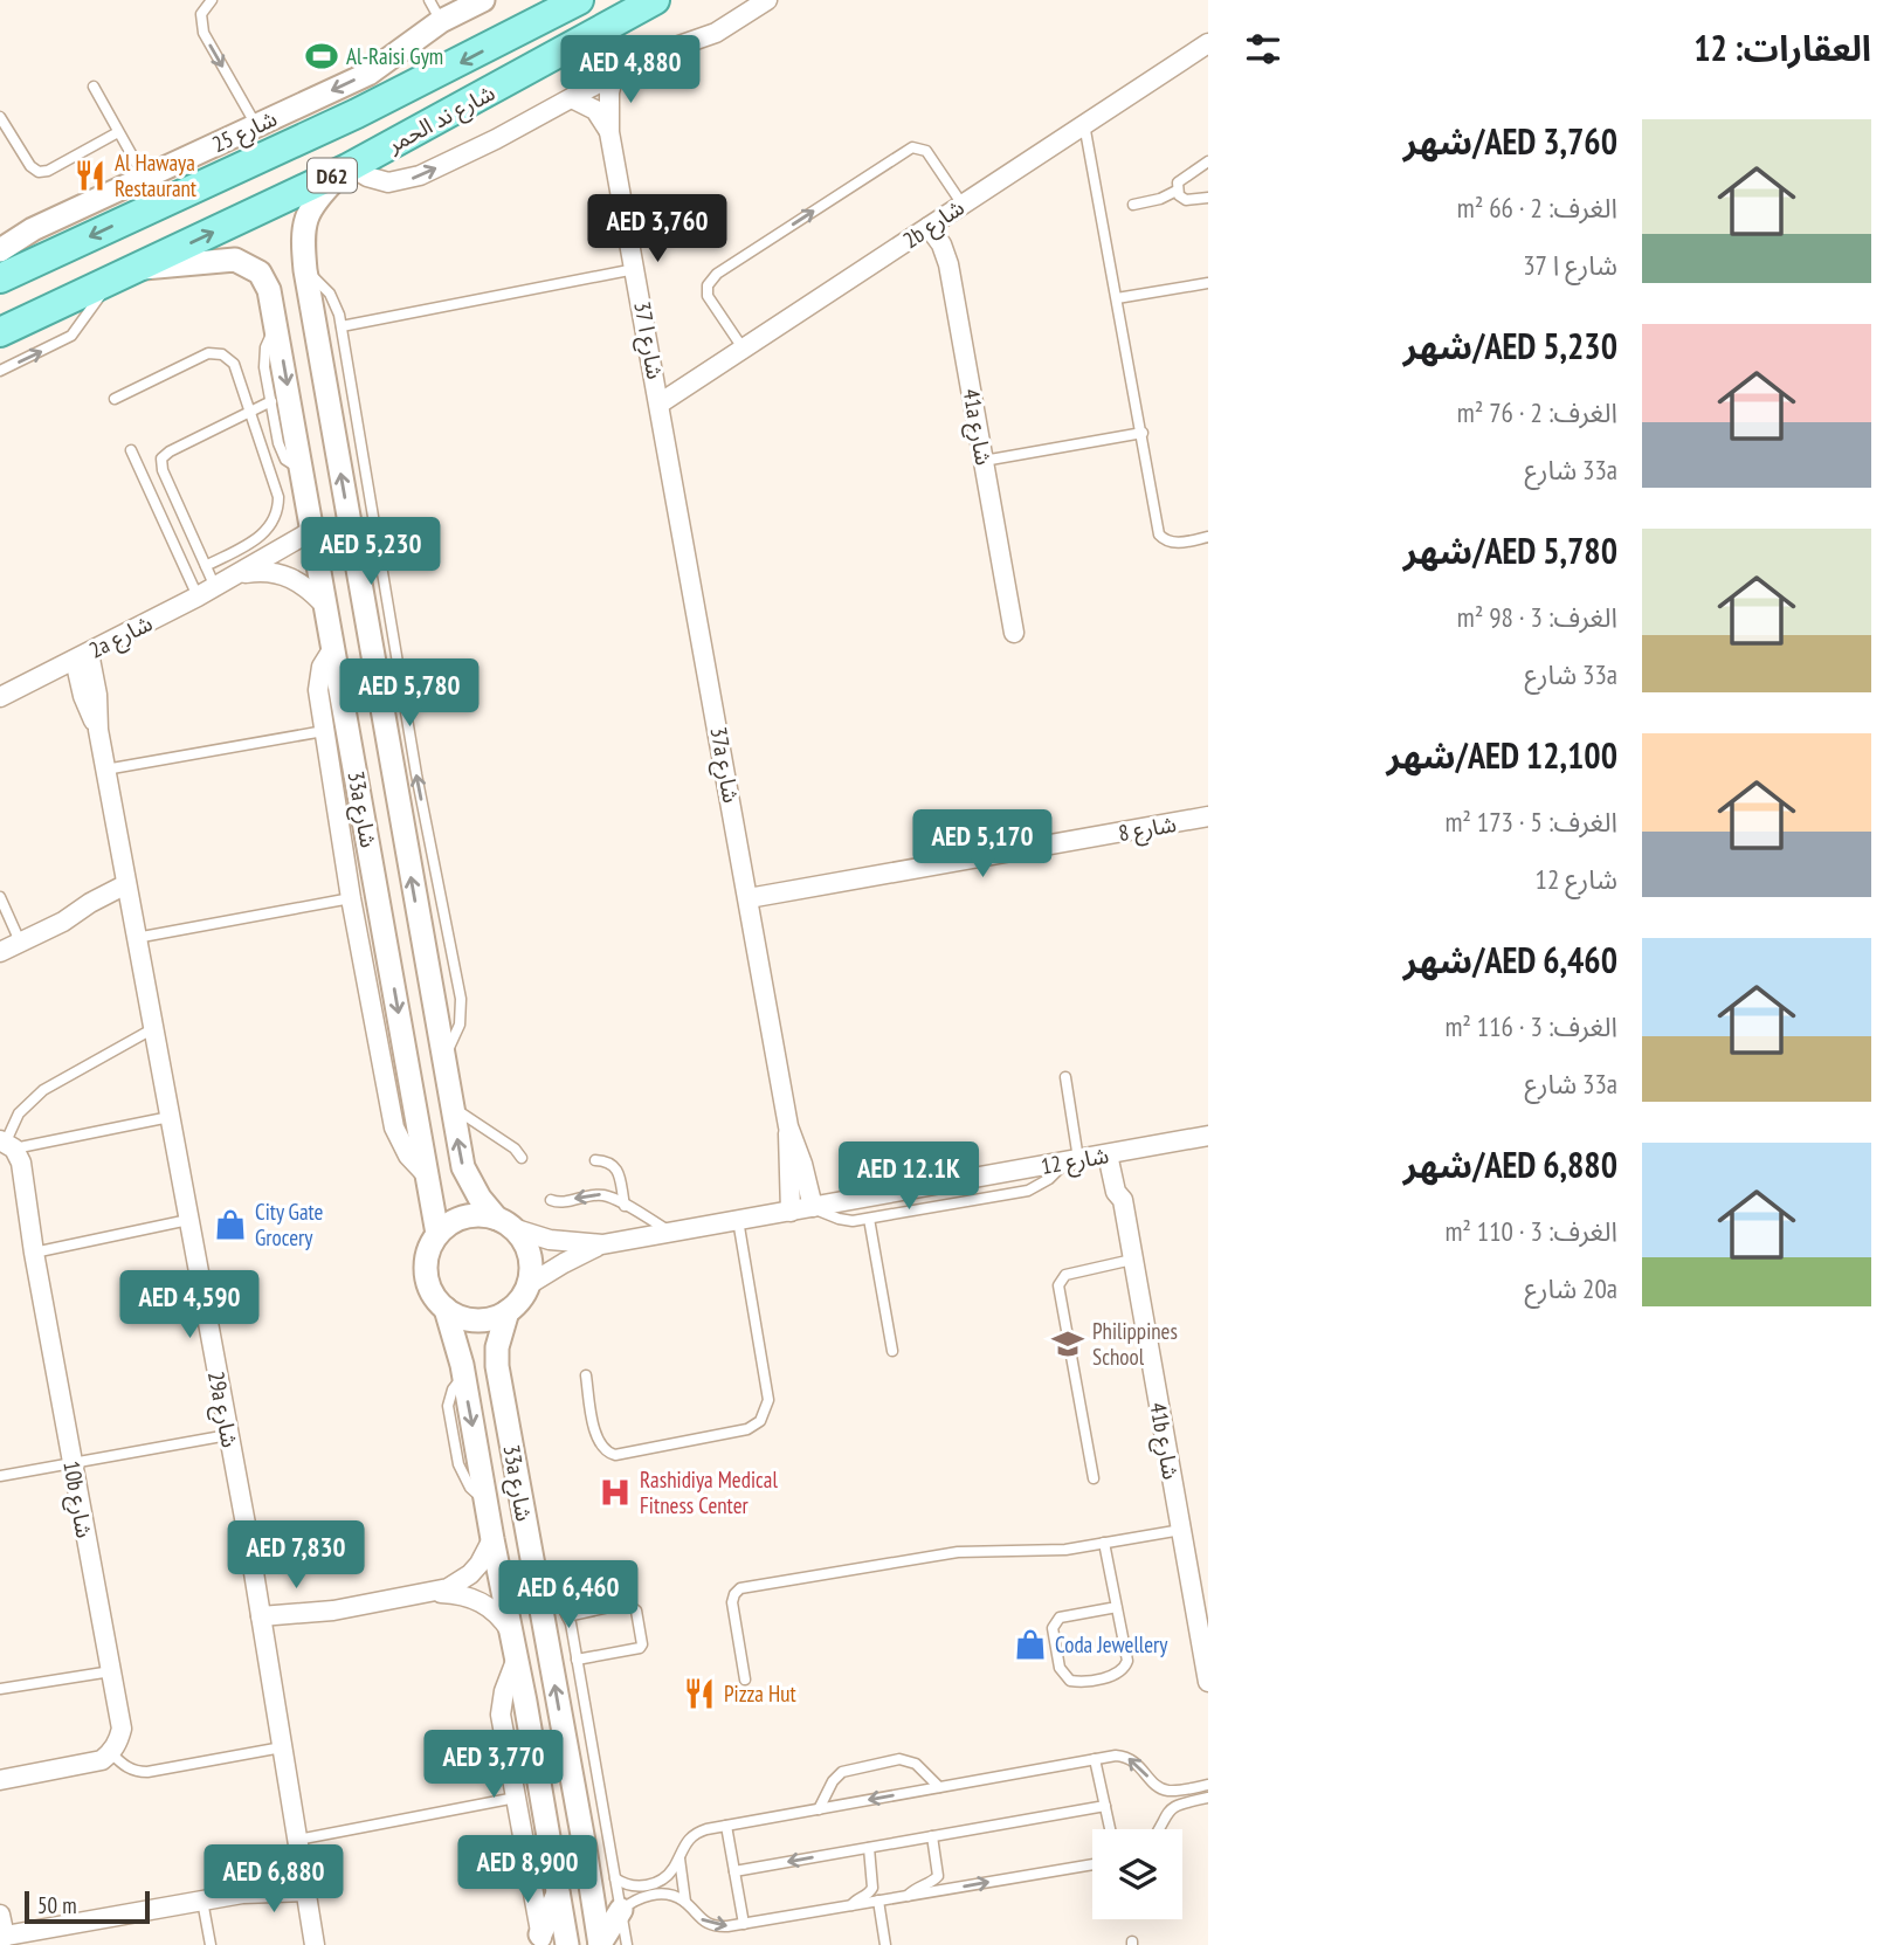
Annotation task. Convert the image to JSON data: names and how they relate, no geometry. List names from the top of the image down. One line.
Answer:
{"streets":{"main road":["شارع ند الحمر","D62"],"street":["شارع 25","2b شارع","شارع ا 37","41a شارع","2a شارع","37a شارع","33a شارع","شارع 8","شارع 12","29a شارع","41b شارع","10b شارع"]},"crossings":[["شارع ند الحمر","33a شارع"],["2b شارع","شارع ا 37"],["2b شارع","41a شارع"],["2b شارع","37a شارع"],["شارع ا 37","37a شارع"],["2a شارع","33a شارع"],["2a شارع","29a شارع"],["37a شارع","شارع 8"],["37a شارع","شارع 12"],["33a شارع","شارع 12"],["شارع 12","41b شارع"]],"places":{"sports":["Al-Raisi Gym"],"restaurant":["Al Hawaya Restaurant","Pizza Hut"],"shop":["City Gate Grocery","Coda Jewellery"],"school or university":["Philippines School"],"hospital":["Rashidiya Medical Fitness Center"]},"scale_bar":"50 m","page":{"heading":"العقارات: 12","price":["AED 4,880","AED 3,760","AED 5,230","AED 5,780","AED 5,170","AED 12.1K","AED 4,590","AED 7,830","AED 6,460","AED 3,770","AED 8,900","AED 6,880"],"list":[{"name":"AED 3,760/شهر","note":"الغرف: 2 · 66 m² · شارع ا 37"},{"name":"AED 5,230/شهر","note":"الغرف: 2 · 76 m² · 33a شارع"},{"name":"AED 5,780/شهر","note":"الغرف: 3 · 98 m² · 33a شارع"},{"name":"AED 12,100/شهر","note":"الغرف: 5 · 173 m² · شارع 12"},{"name":"AED 6,460/شهر","note":"الغرف: 3 · 116 m² · 33a شارع"},{"name":"AED 6,880/شهر","note":"الغرف: 3 · 110 m² · 20a شارع"}],"scale":"50 m"}}
